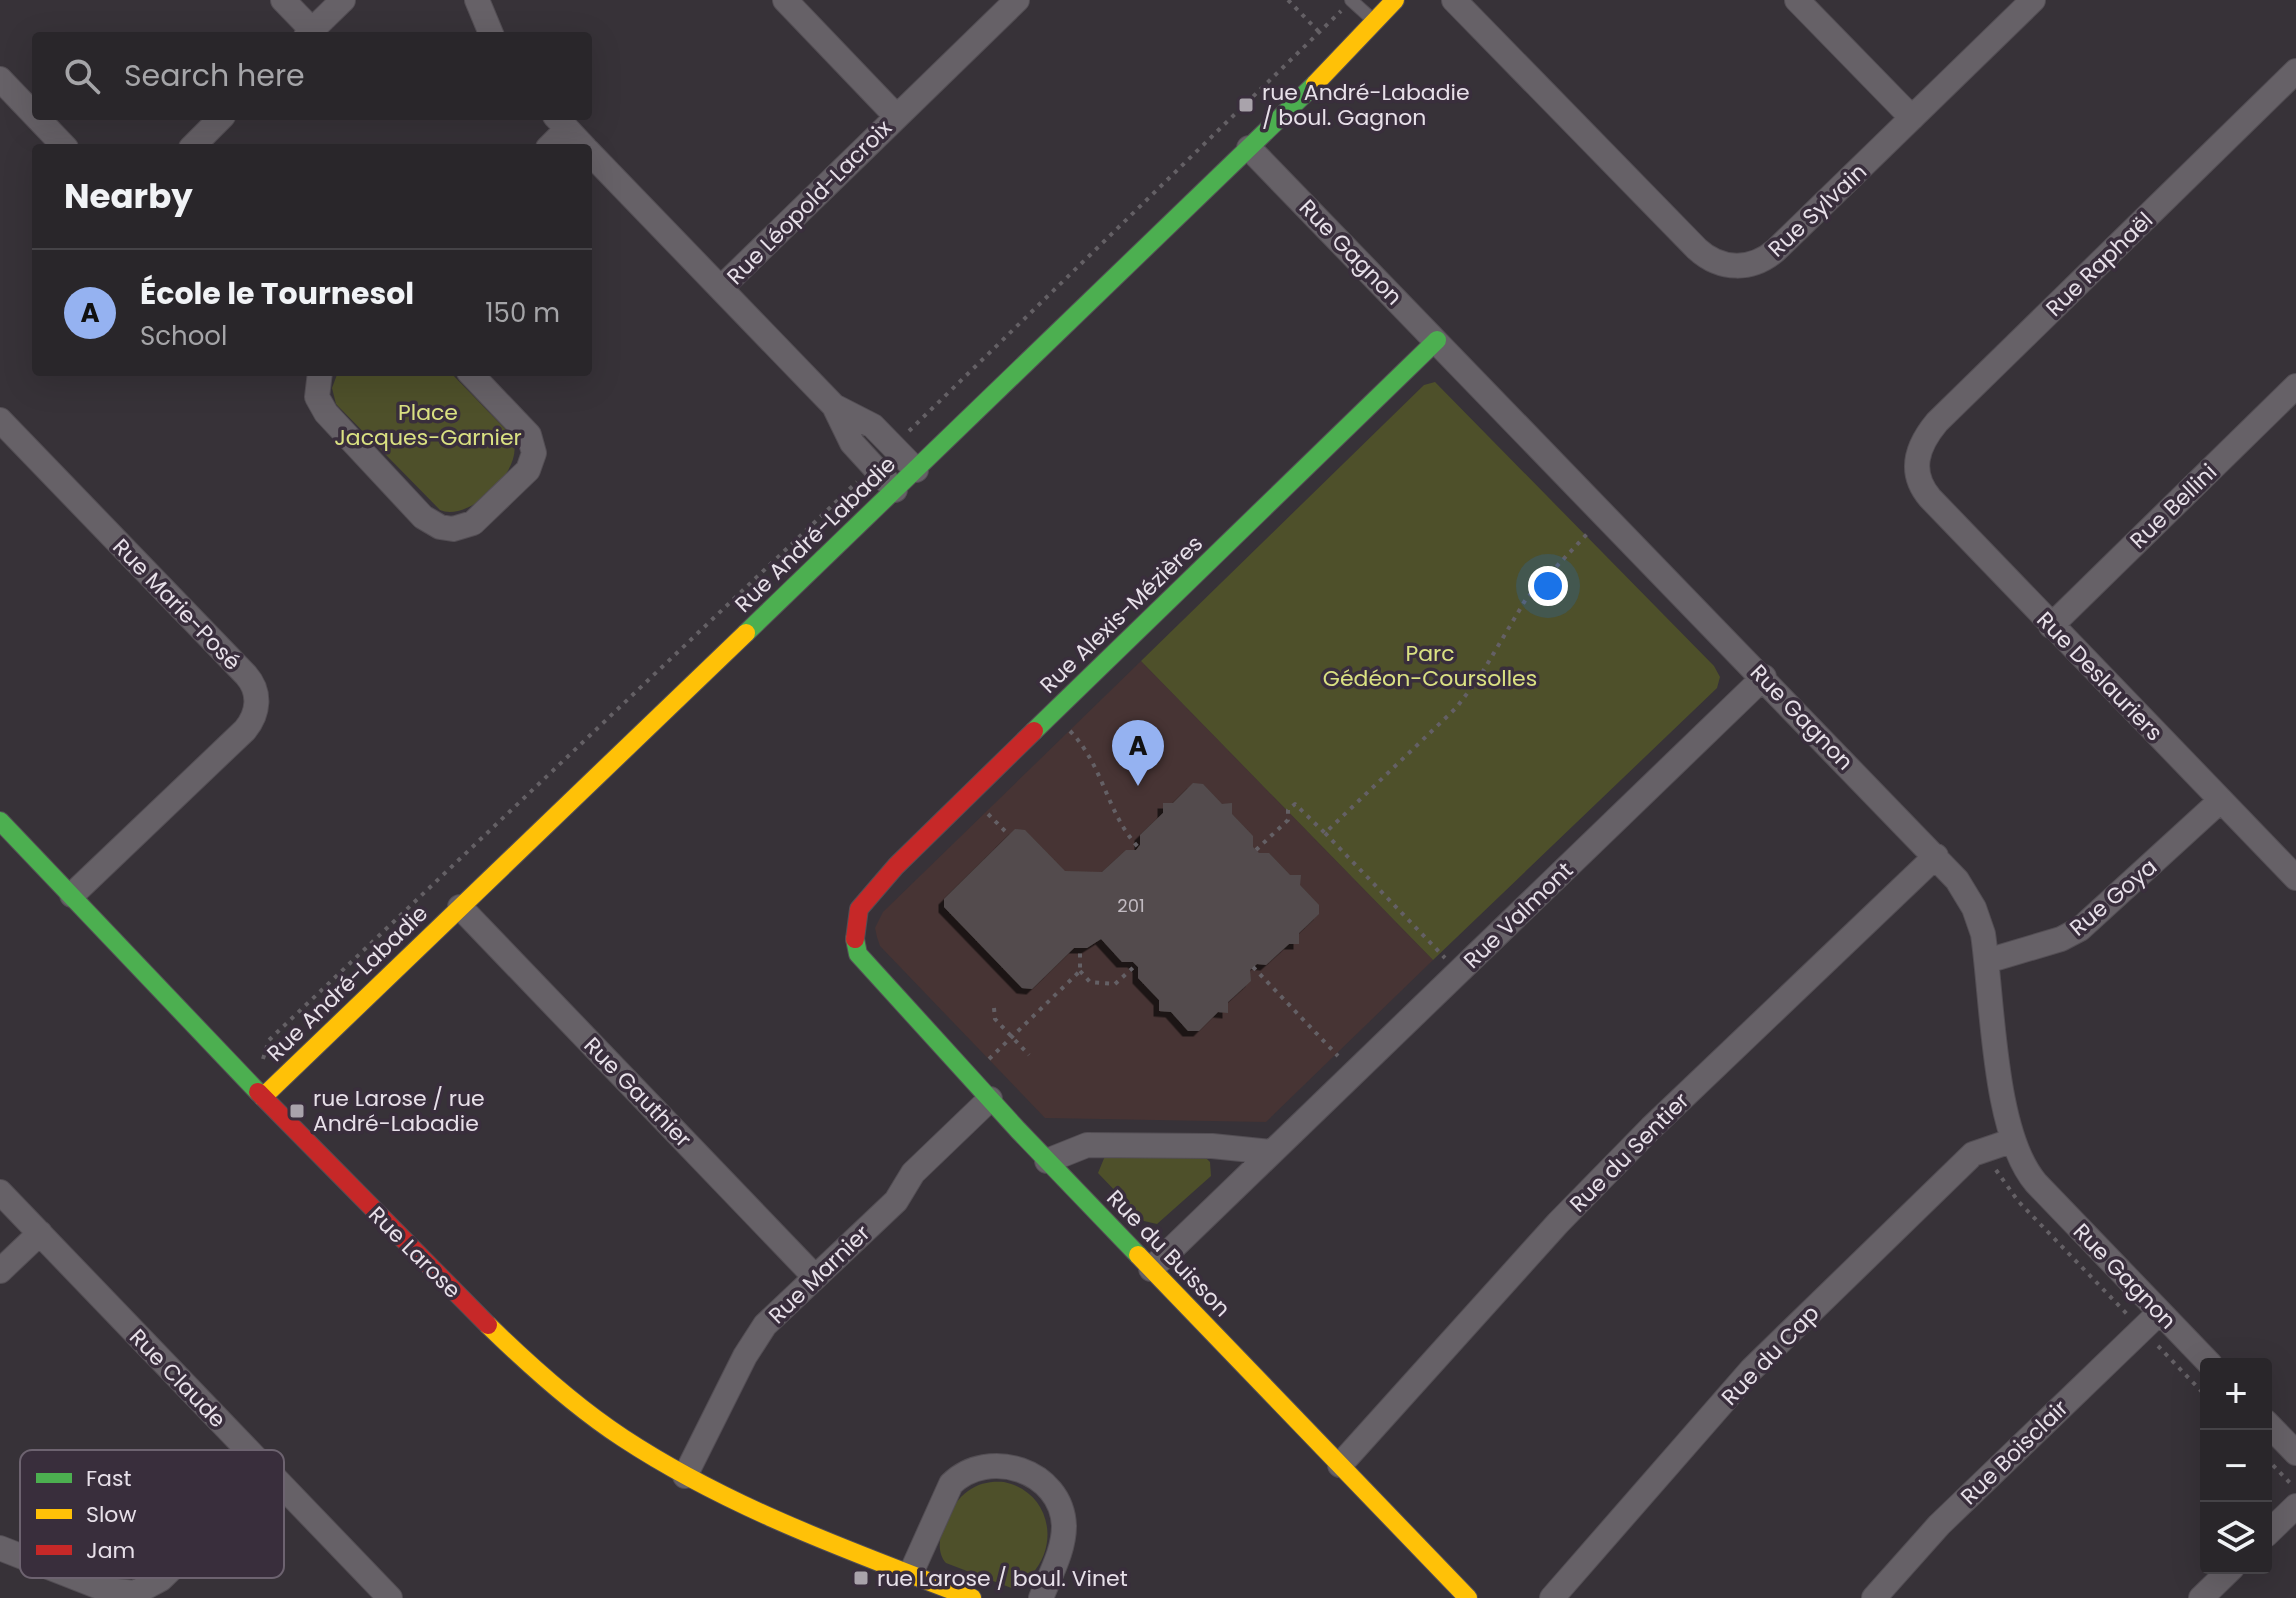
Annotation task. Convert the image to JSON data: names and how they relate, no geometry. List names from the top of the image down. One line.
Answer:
{"streets":{"street":["Rue Léopold-Lacroix","Rue Sylvain","Rue Gagnon","Rue Raphaël","Rue Bellini","Rue André-Labadie","Rue Marie-Posé","Rue Alexis-Mézières","Rue Deslauriers","Rue Goya","Rue Valmont","Rue Gauthier","Rue du Sentier","Rue Larose","Rue du Buisson","Rue Marnier","Rue du Cap","Rue Claude","Rue Boisclair"]},"crossings":[["Rue Gagnon","Rue André-Labadie"],["Rue Gagnon","Rue Alexis-Mézières"],["Rue Gagnon","Rue Goya"],["Rue Gagnon","Rue Valmont"],["Rue Gagnon","Rue du Sentier"],["Rue Gagnon","Rue du Cap"],["Rue Gagnon","Rue Boisclair"],["Rue Raphaël","Rue Deslauriers"],["Rue Bellini","Rue Deslauriers"],["Rue André-Labadie","Rue Gauthier"],["Rue André-Labadie","Rue Larose"],["Rue Marie-Posé","Rue Larose"],["Rue Alexis-Mézières","Rue du Buisson"],["Rue Deslauriers","Rue Goya"],["Rue Valmont","Rue du Buisson"],["Rue Gauthier","Rue Marnier"],["Rue du Sentier","Rue du Buisson"],["Rue Larose","Rue Marnier"],["Rue du Buisson","Rue Marnier"]],"parks":["Place Jacques-Garnier","Parc Gédéon-Coursolles"],"places":{"transit":["rue André-Labadie / boul. Gagnon","rue Larose / rue André-Labadie","rue Larose / boul. Vinet"]},"house_numbers":["201"],"legend":["Fast","Slow","Jam"],"page":{"search":"Search here","heading":"Nearby","list":[{"mark":"A","name":"École le Tournesol","note":"School","value":"150 m"}],"pins":"A","map_buttons":["+","−"]}}
